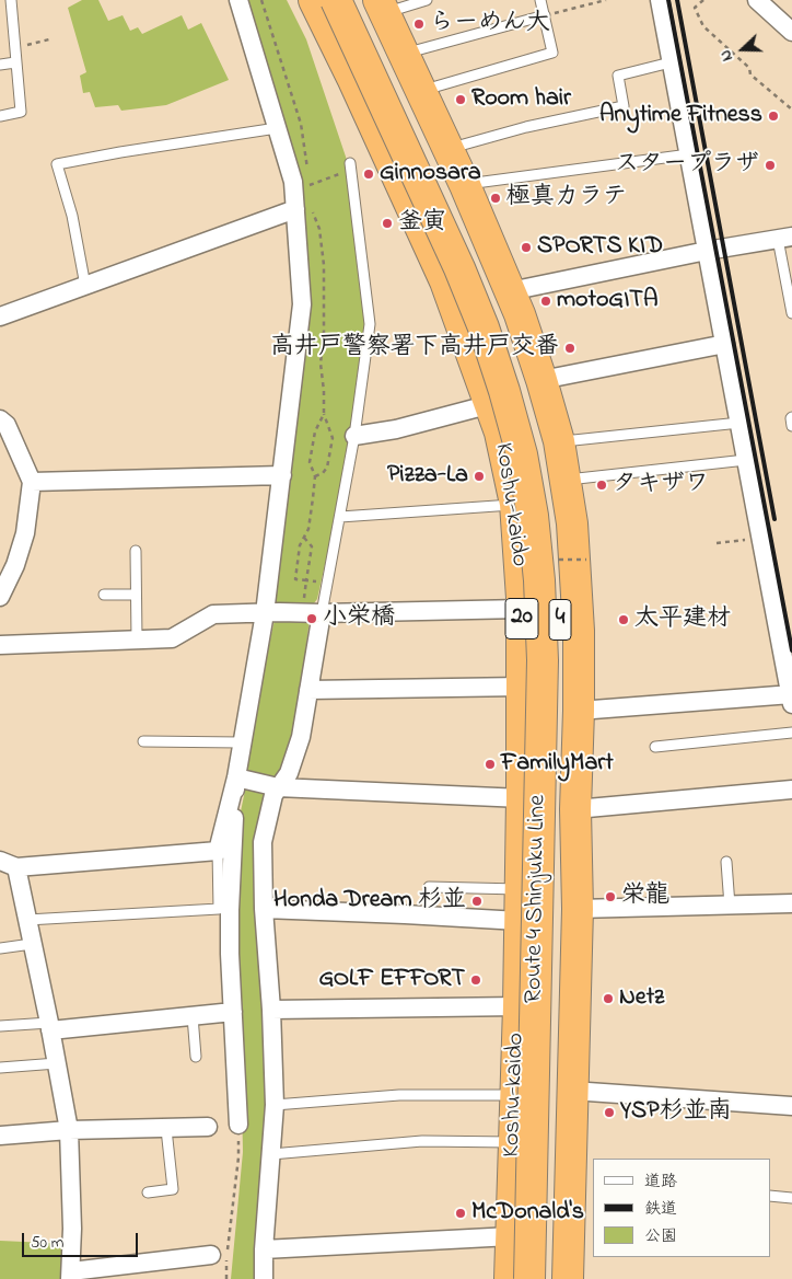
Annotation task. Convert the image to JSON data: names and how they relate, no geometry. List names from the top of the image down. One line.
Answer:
{"streets":{"highway":["Koshu-kaido","20","4","Route 4 Shinjuku Line"]},"places":["らーめん大","Room hair","Anytime Fitness","スタープラザ","Ginnosara","極真カラテ","釜寅","SPORTS KID","motoGITA","高井戸警察署下高井戸交番","Pizza-La","タキザワ","小栄橋","太平建材","FamilyMart","栄龍","Honda Dream 杉並","GOLF EFFORT","Netz","YSP杉並南","McDonald's"],"legend":["道路","鉄道","公園"],"scale_bar":"50 m","north":"left"}
